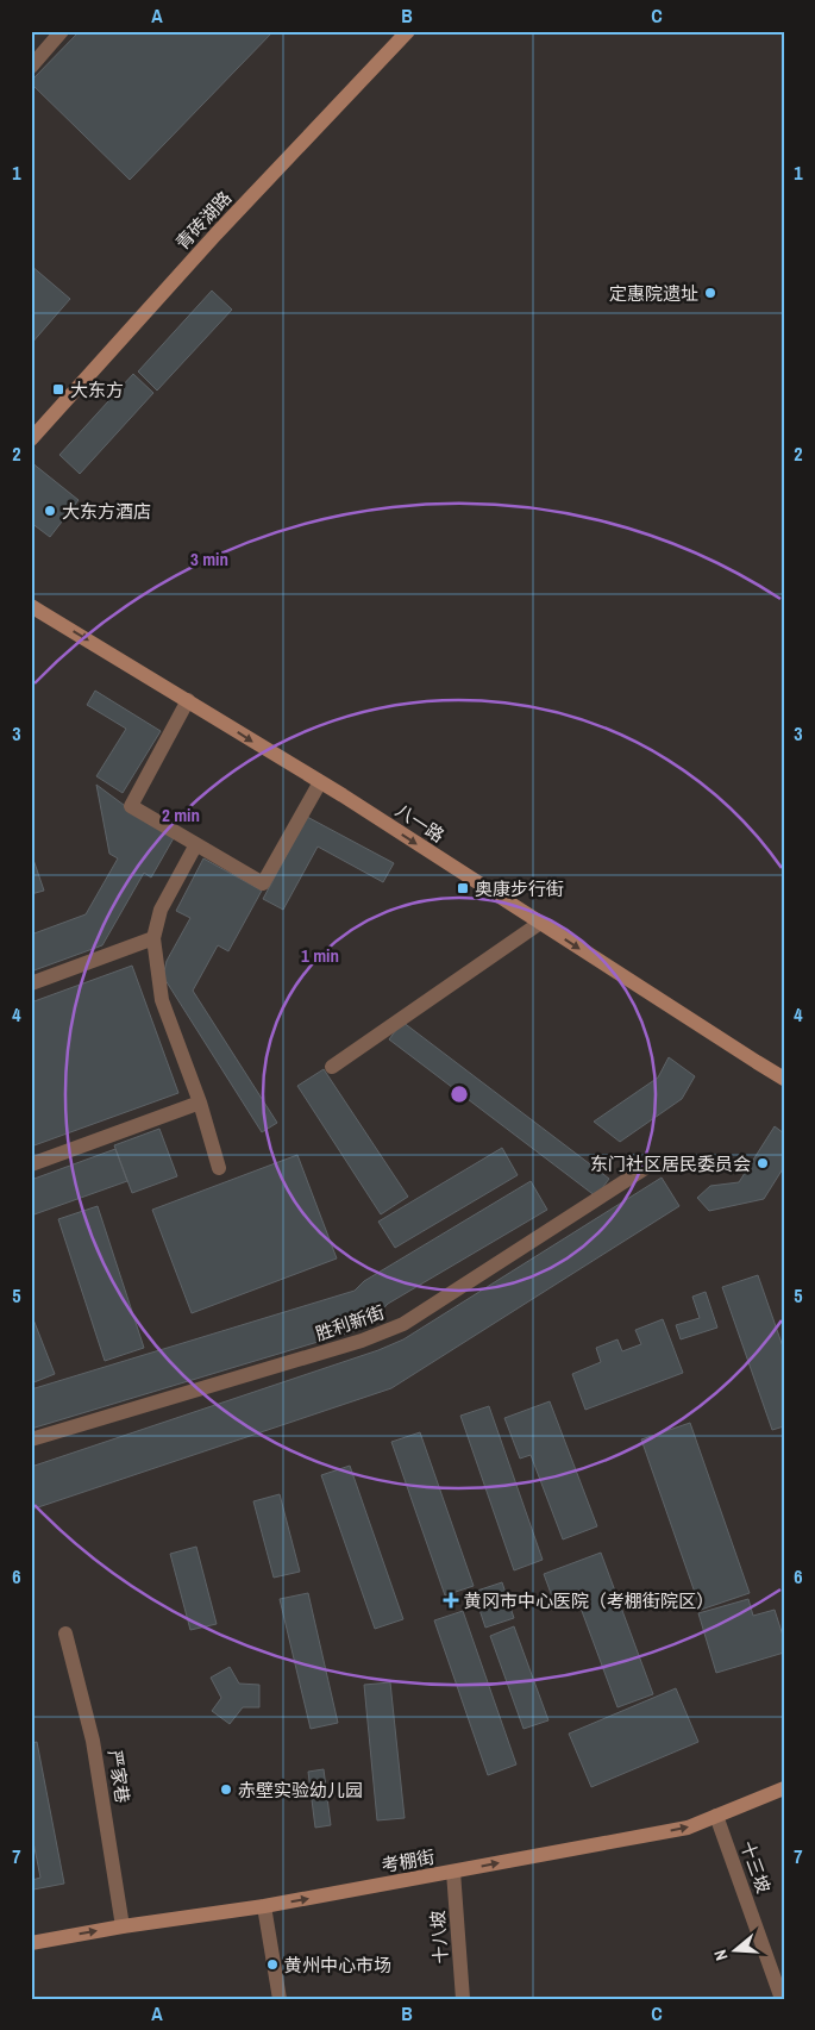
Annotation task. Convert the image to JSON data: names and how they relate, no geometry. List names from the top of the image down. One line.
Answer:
{"streets":{"main road":["青砖湖路","八一路","考棚街"],"street":["胜利新街","严家巷","十三坡","十八坡"]},"crossings":[["严家巷","考棚街"],["考棚街","十三坡"],["考棚街","十八坡"]],"one_way":["八一路","考棚街"],"places":{"other":["定惠院遗址","大东方酒店","东门社区居民委员会","赤壁实验幼儿园","黄州中心市场"],"transit":["大东方","奥康步行街"],"health":["黄冈市中心医院（考棚街院区）"]},"north":"left","grid":{"columns":["A","B","C"],"rows":["1","2","3","4","5","6","7"]},"rings":["3 min","2 min","1 min"]}
